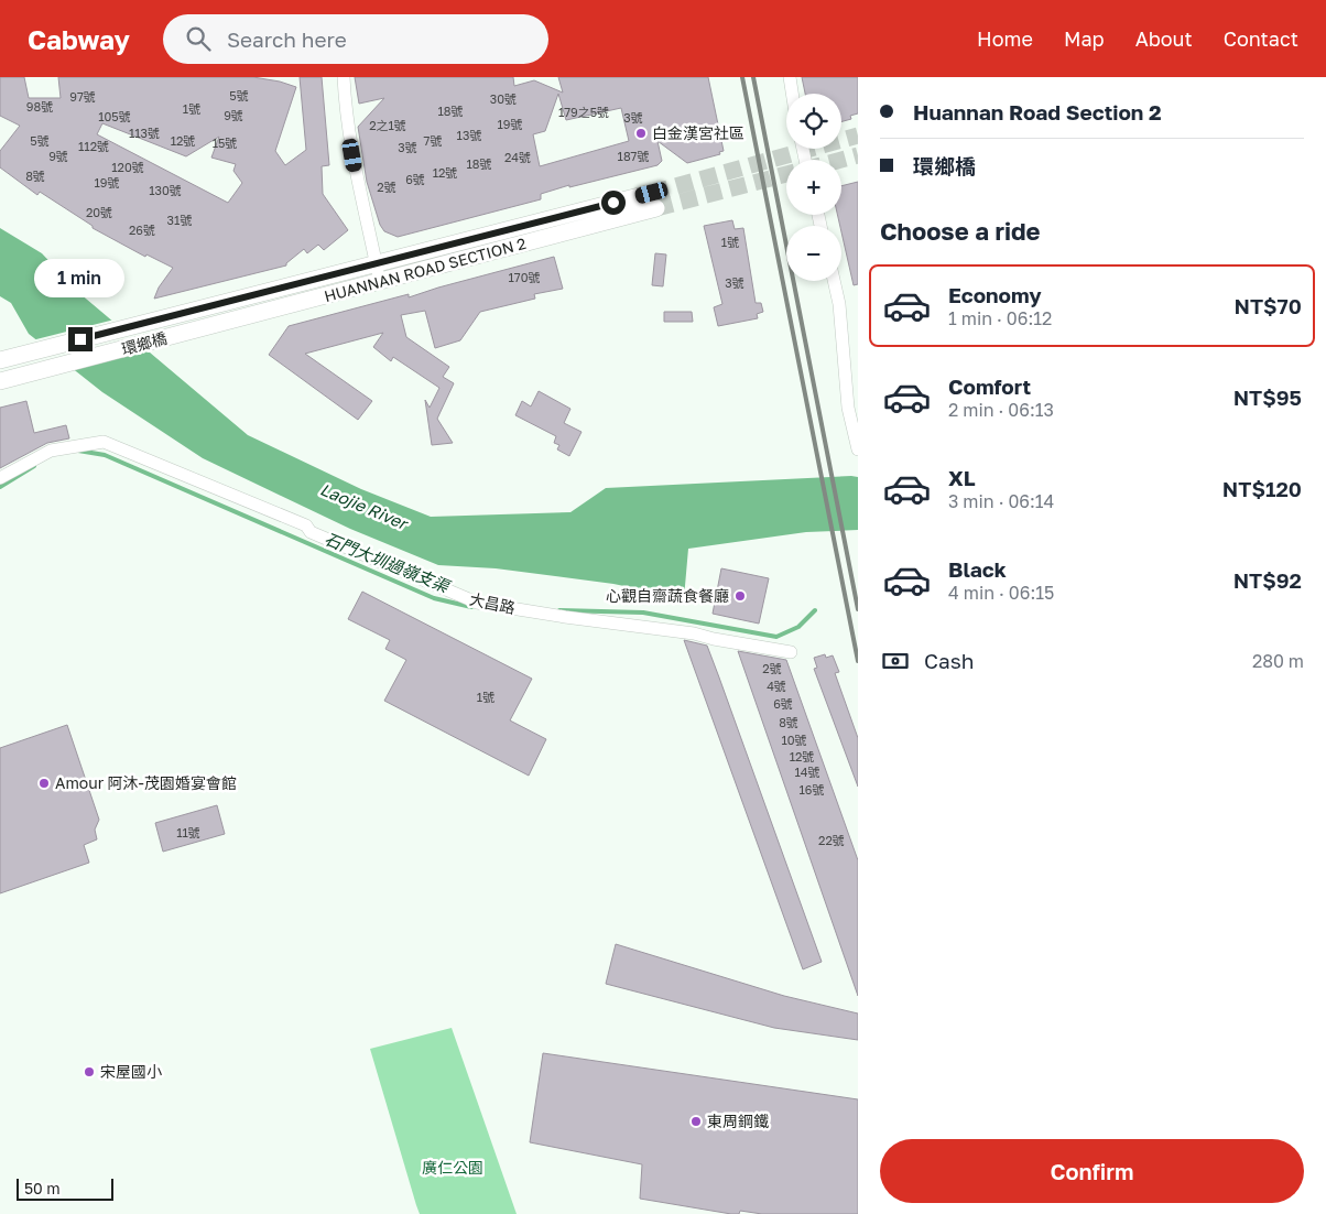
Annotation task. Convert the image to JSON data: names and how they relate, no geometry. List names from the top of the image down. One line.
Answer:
{"streets":{"main road":["HUANNAN ROAD SECTION 2","環鄉橋"],"street":["大昌路"]},"crossings":[["HUANNAN ROAD SECTION 2","環鄉橋"]],"water":["Laojie River","石門大圳過嶺支渠"],"parks":["廣仁公園"],"places":["白金漢宮社區","心觀自齋蔬食餐廳","Amour 阿沐-茂園婚宴會館","宋屋國小","東周鋼鐵"],"house_numbers":["5號","97號","30號","98號","1號","18號","179之5號","9號","105號","3號","19號","2之1號","113號","13號","5號","12號","7號","15號","112號","3號","9號","187號","24號","18號","120號","12號","8號","6號","19號","2號","130號","20號","31號","26號","1號","170號","3號","2號","4號","1號","6號","8號","10號","12號","14號","16號","11號","22號"],"scale_bar":"50 m","page":{"header":"Cabway","search":"Search here","nav":["Home","Map","About","Contact"],"banner":["Huannan Road Section 2","環鄉橋"],"map_buttons":["+","−"],"heading":"Choose a ride","bubble":"1 min","list":[{"name":"Economy","note":"1 min · 06:12","value":"NT$70"},{"name":"Comfort","note":"2 min · 06:13","value":"NT$95"},{"name":"XL","note":"3 min · 06:14","value":"NT$120"},{"name":"Black","note":"4 min · 06:15","value":"NT$92"}],"pay":["Cash","280 m"],"buttons":"Confirm","scale":"50 m"}}
